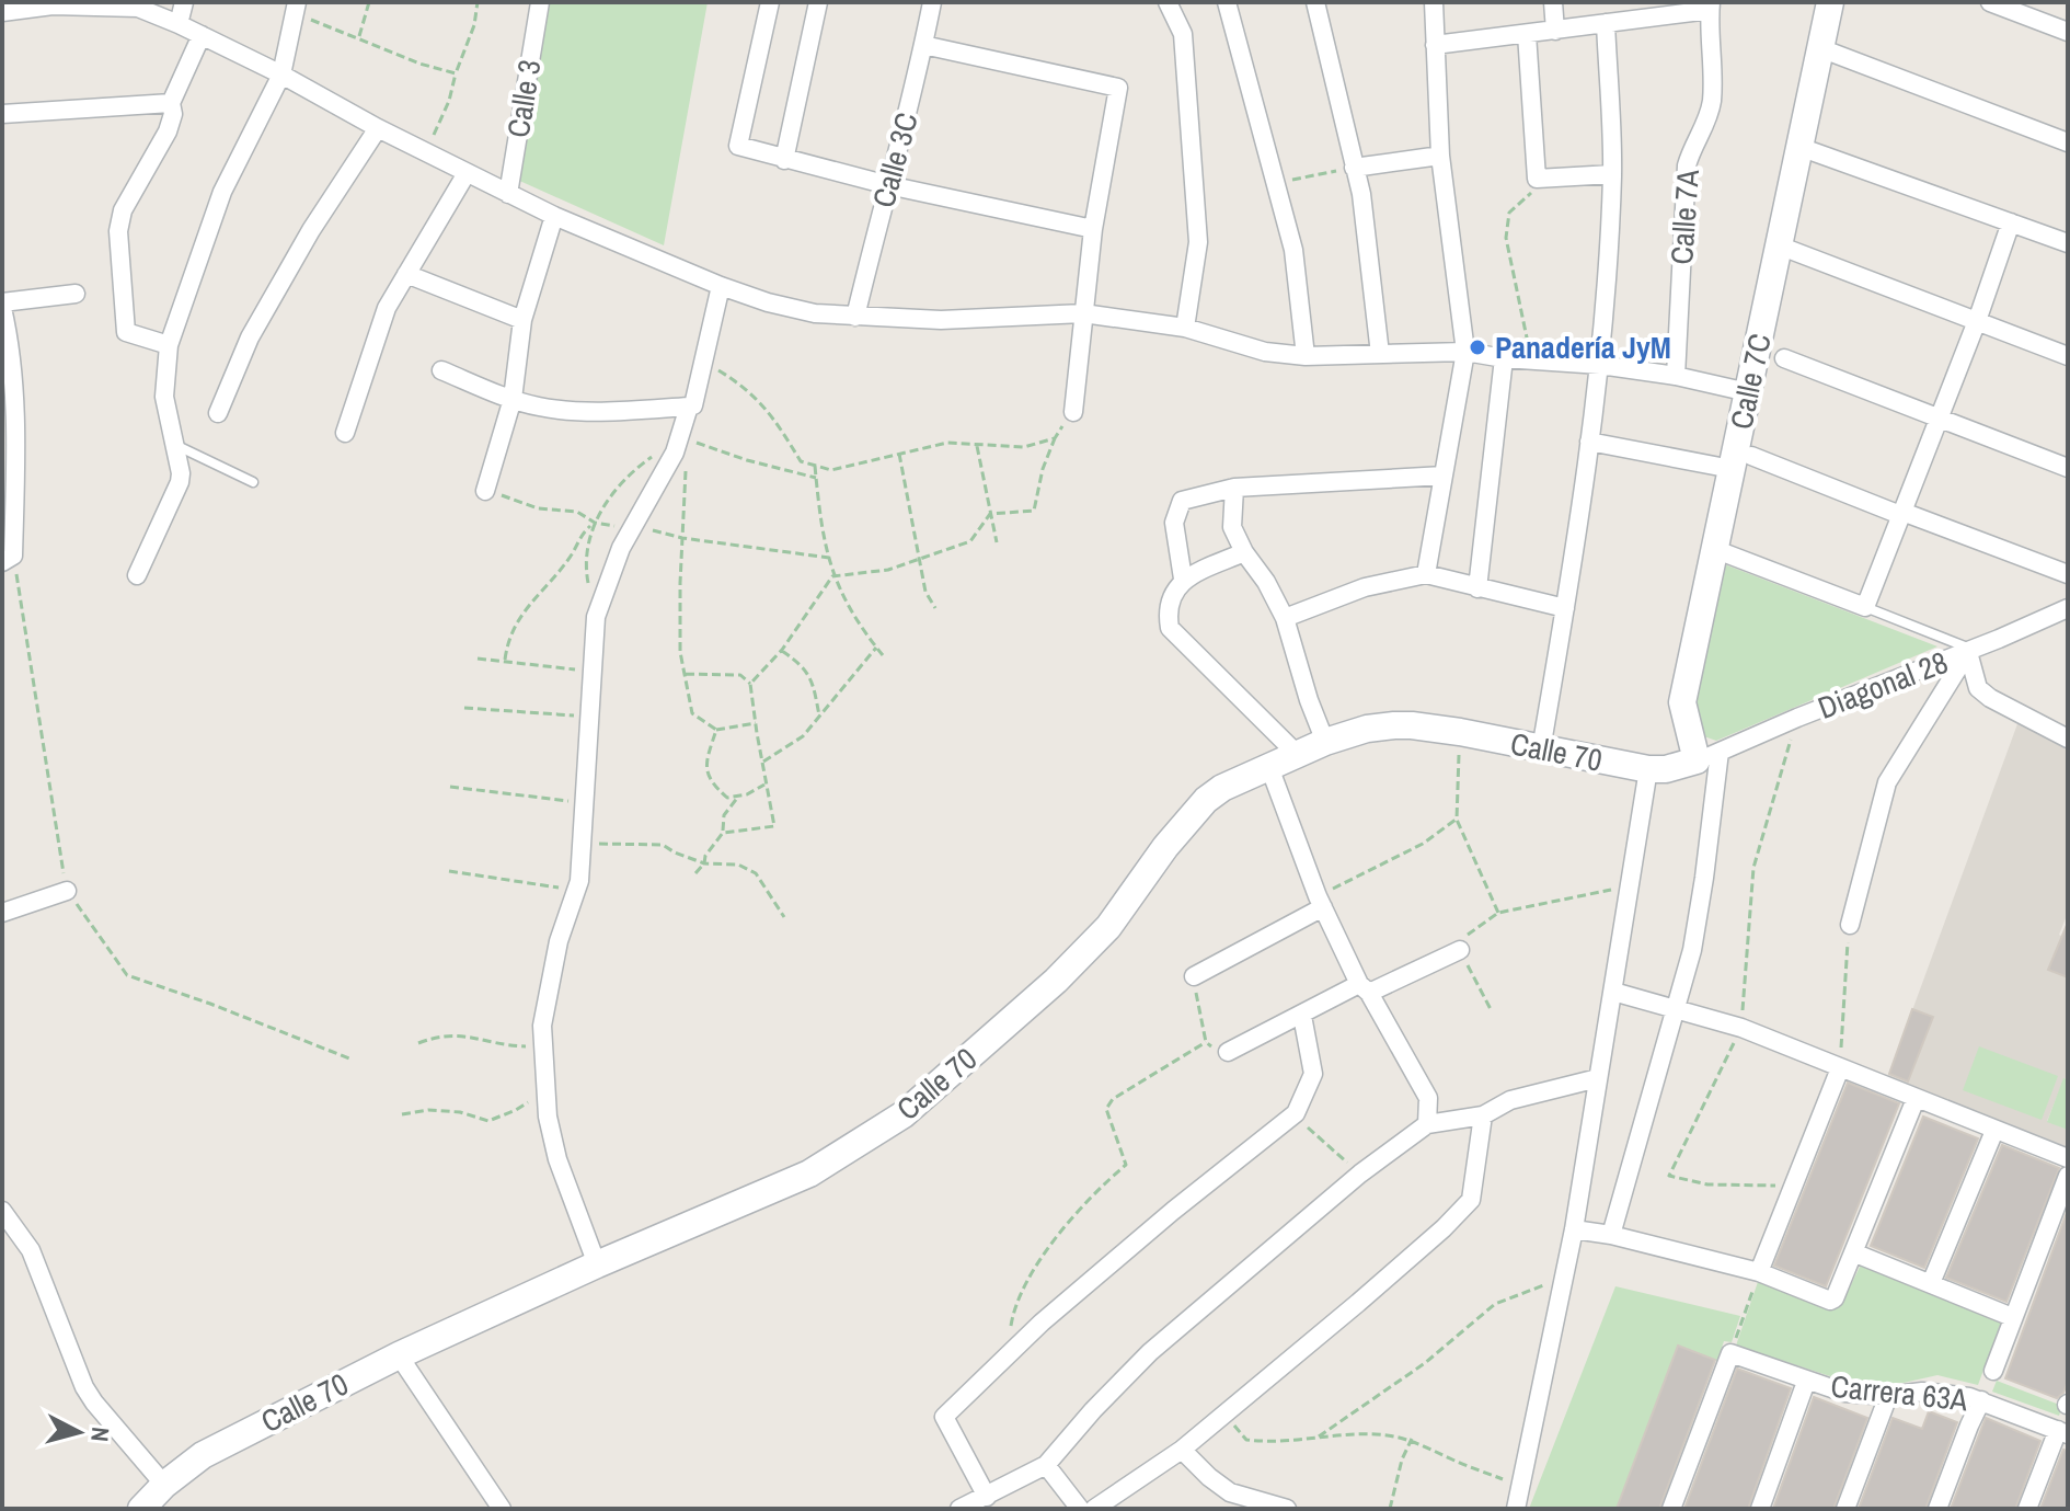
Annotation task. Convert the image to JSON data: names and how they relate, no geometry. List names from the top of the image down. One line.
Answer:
{"streets":{"street":["Calle 3","Calle 3C","Calle 7A","Calle 7C","Diagonal 28","Calle 70","Carrera 63A"]},"crossings":[["Calle 7C","Diagonal 28"],["Calle 7C","Calle 70"],["Diagonal 28","Calle 70"]],"places":["Panadería JyM"],"north":"right"}
